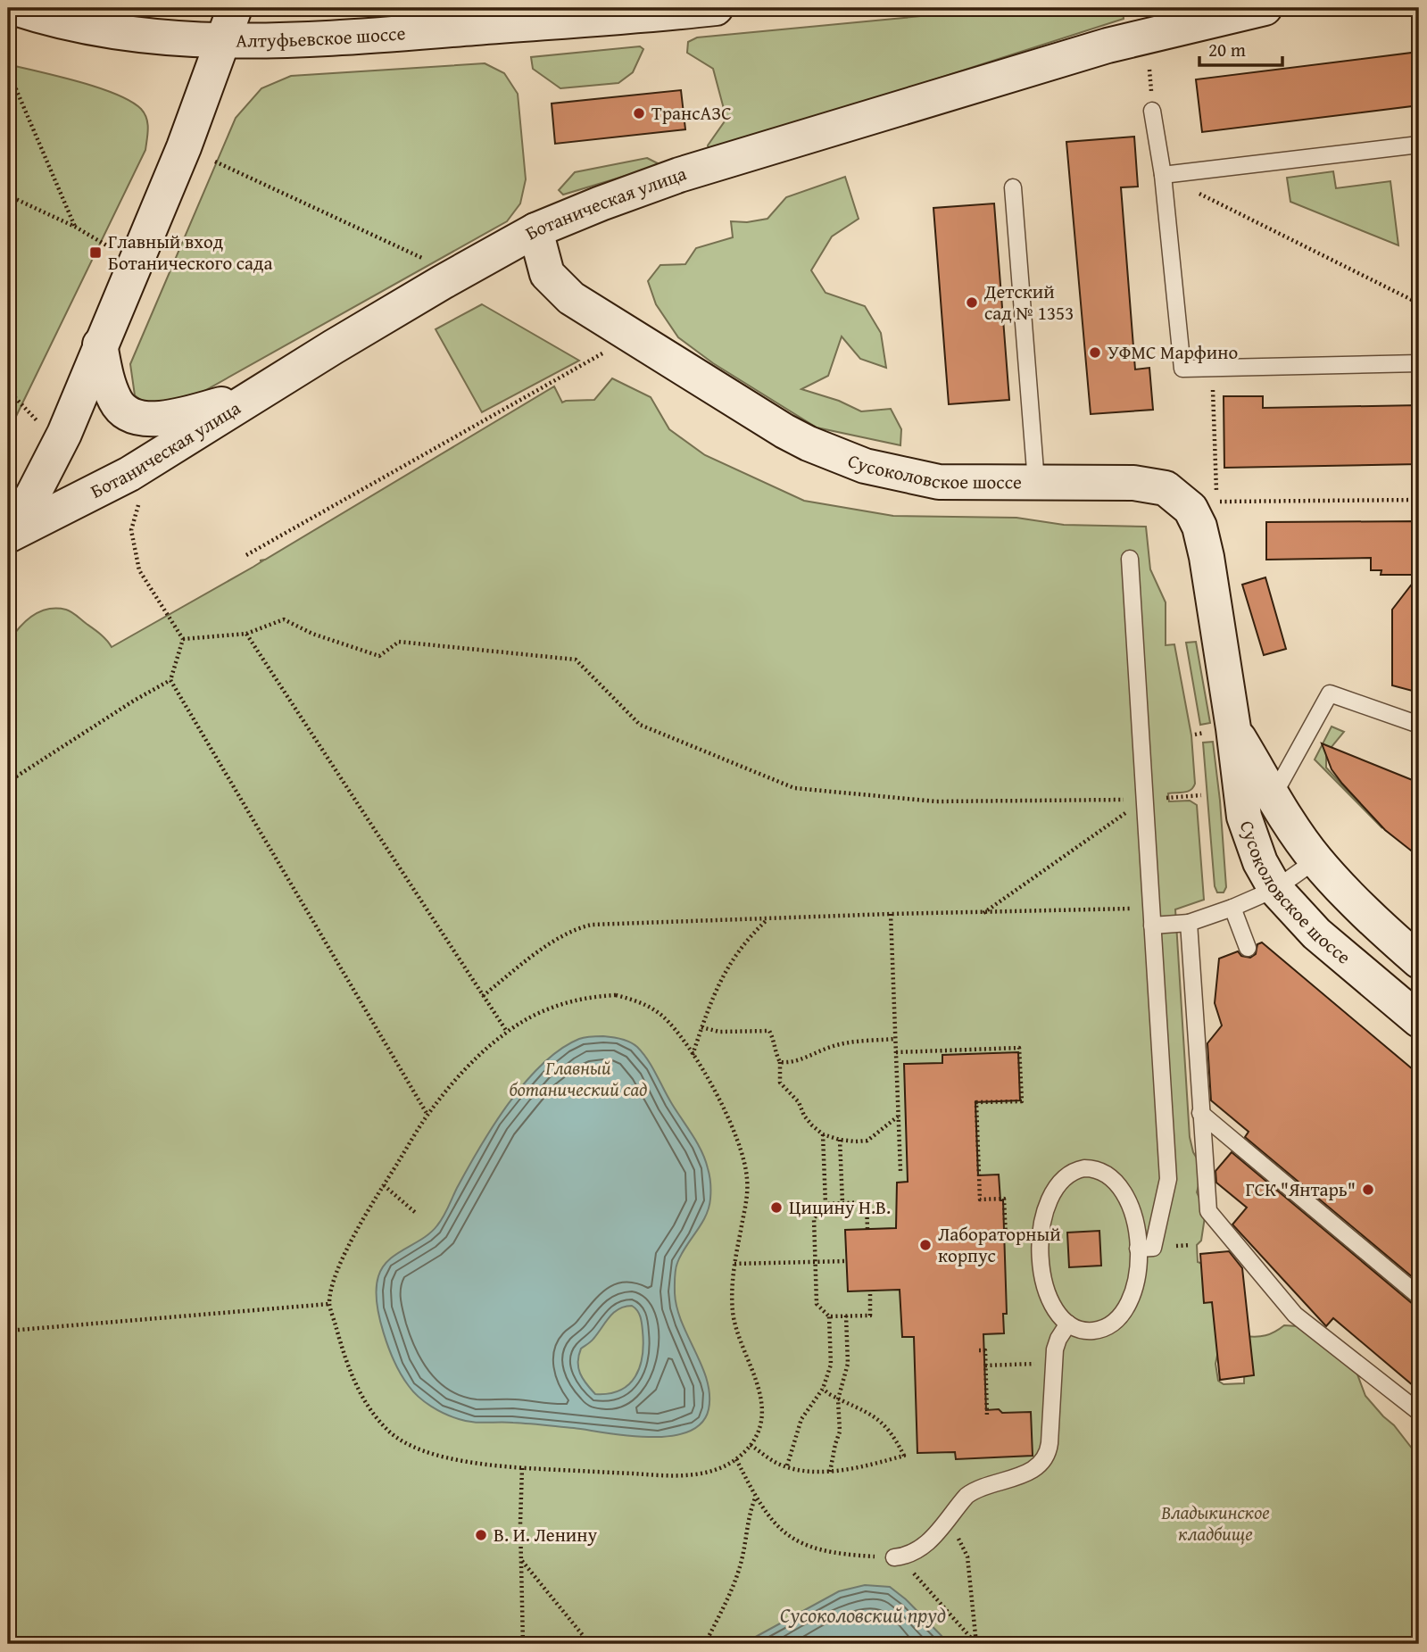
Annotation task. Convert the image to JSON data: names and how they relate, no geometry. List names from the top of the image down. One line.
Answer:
{"streets":{"main road":["Алтуфьевское шоссе","Ботаническая улица","Сусоколовское шоссе"]},"crossings":[["Ботаническая улица","Сусоколовское шоссе"]],"water":["Сусоколовский пруд"],"parks":["Главный ботанический сад","Владыкинское кладбище"],"places":{"other":["ТрансАЗС","Детский сад № 1353","УФМС Марфино","ГСК \"Янтарь\"","Цицину Н.В.","Лабораторный корпус","В. И. Ленину"],"transit":["Главный вход Ботанического сада"]},"scale_bar":"20 m"}
